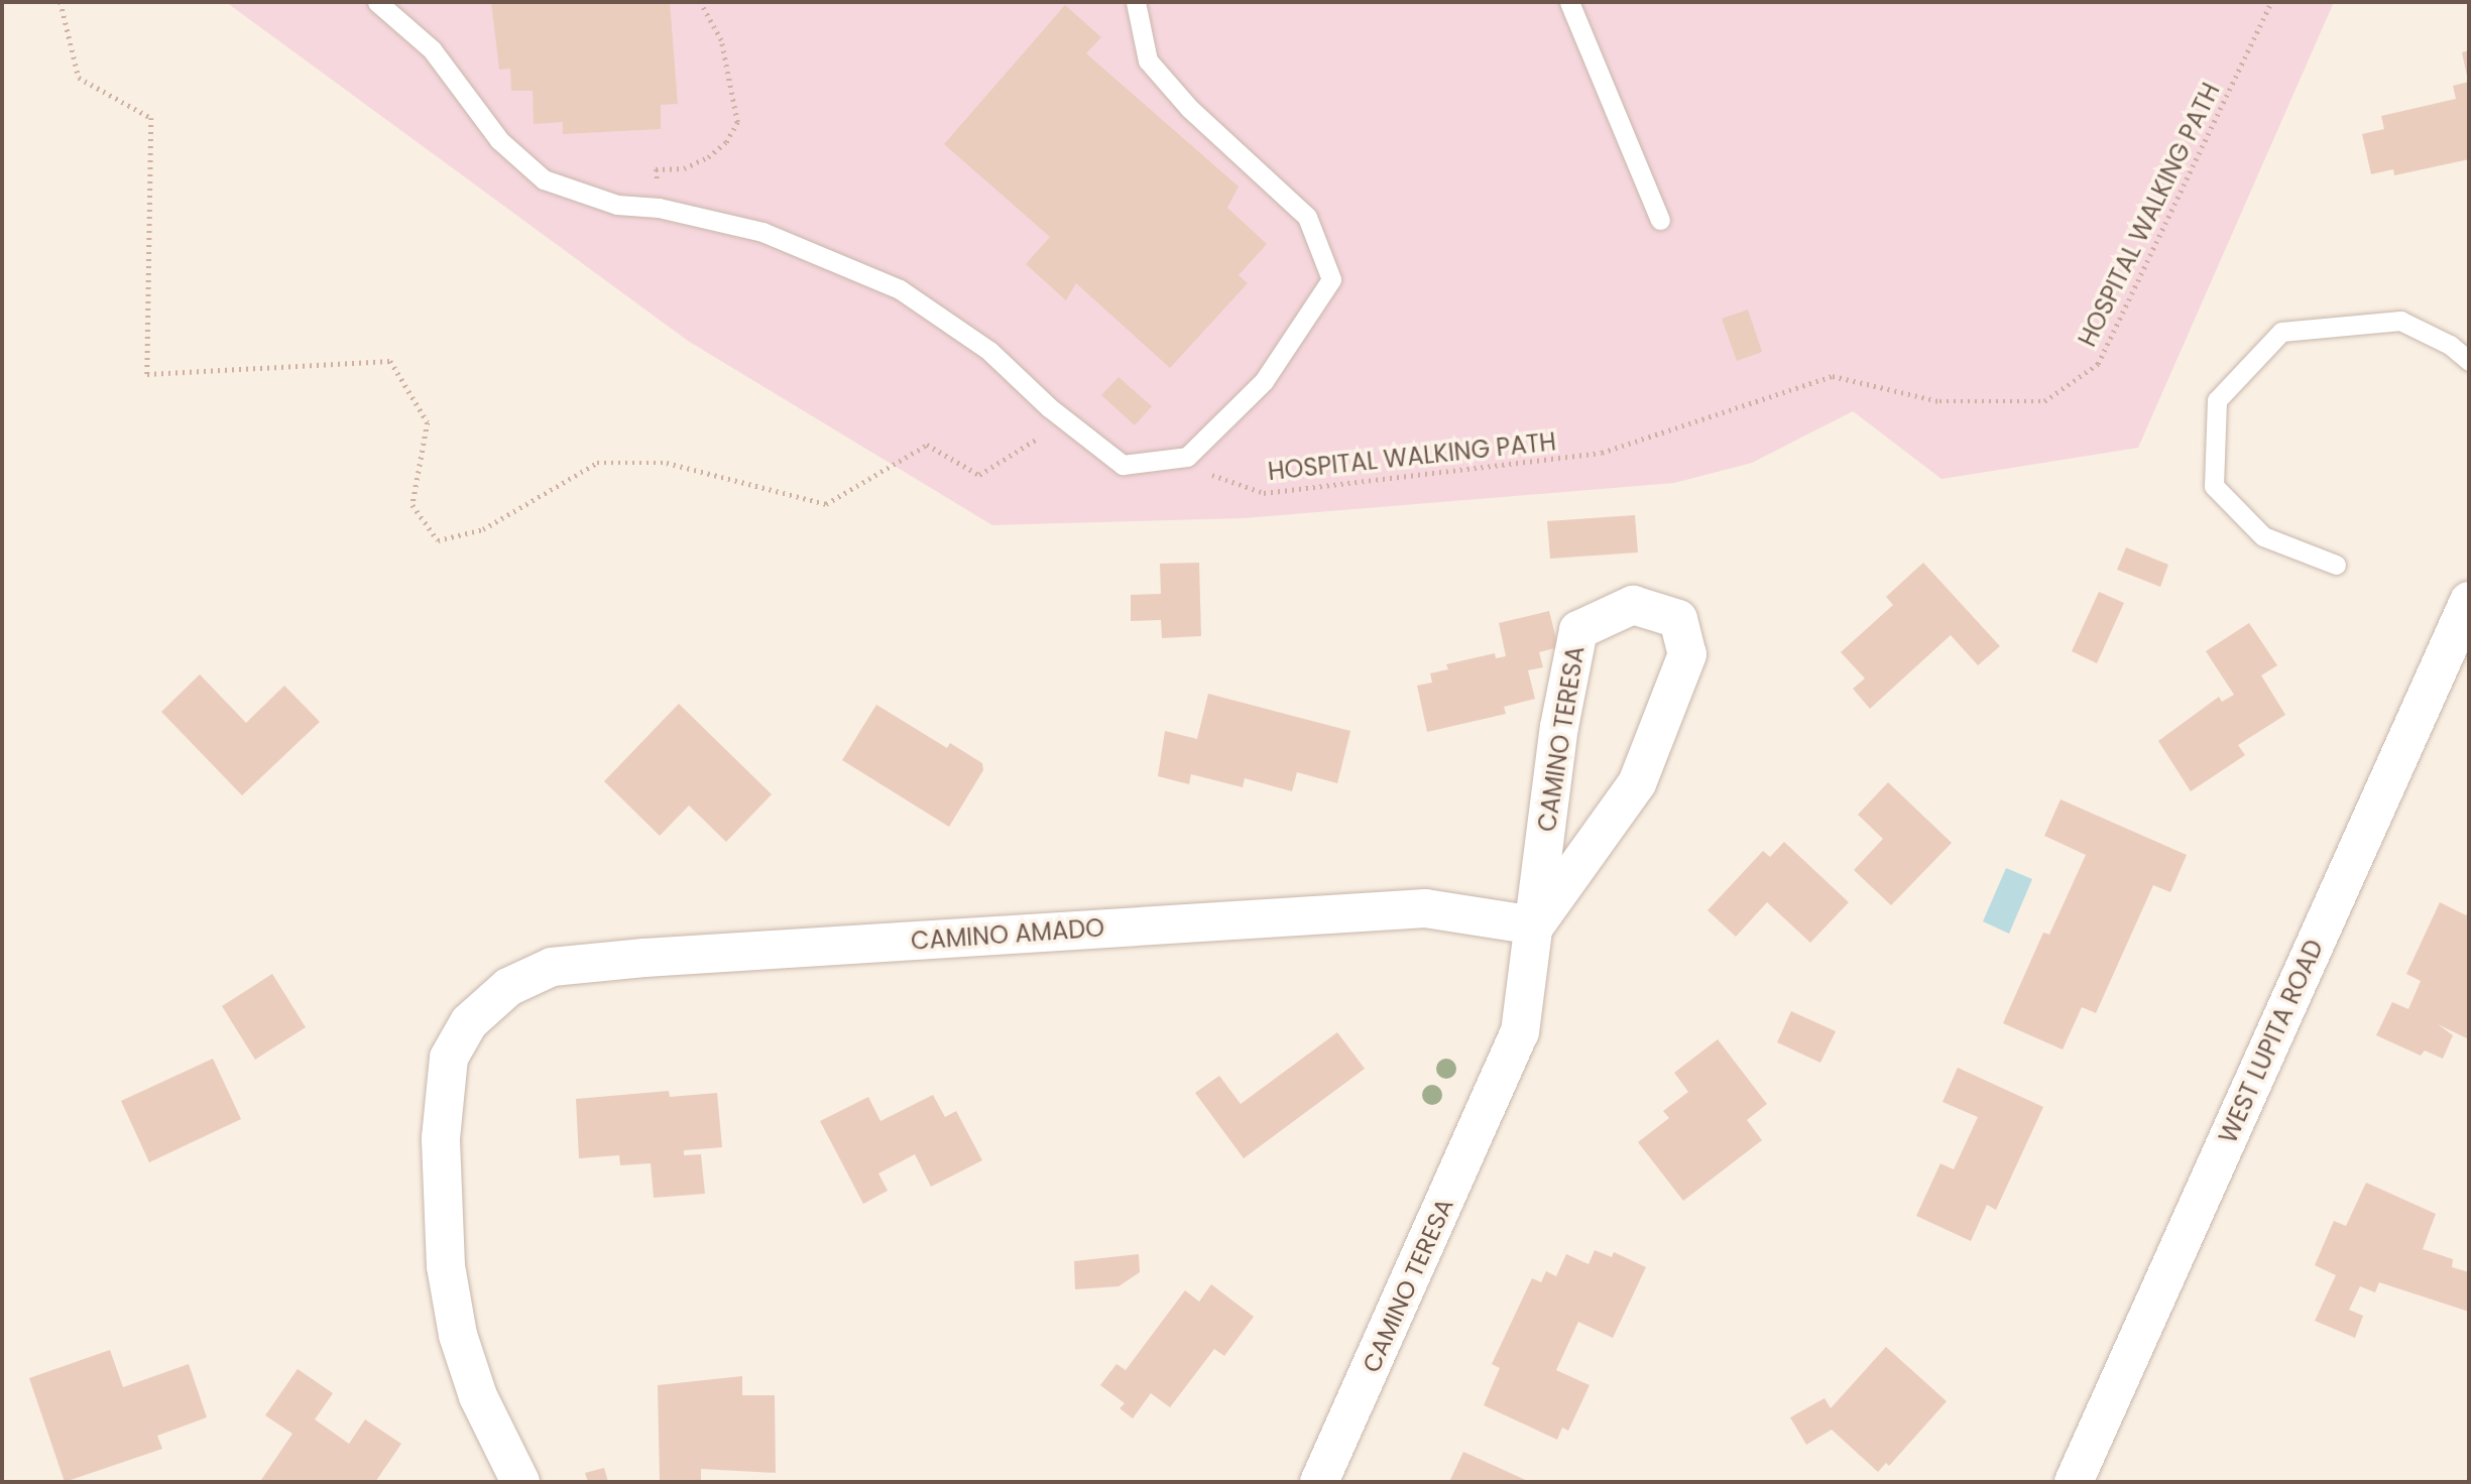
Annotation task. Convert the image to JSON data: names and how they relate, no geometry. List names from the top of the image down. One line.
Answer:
{"streets":{"street":["CAMINO TERESA","CAMINO AMADO","WEST LUPITA ROAD"],"path":["HOSPITAL WALKING PATH"]},"crossings":[["CAMINO TERESA","CAMINO AMADO"]]}
